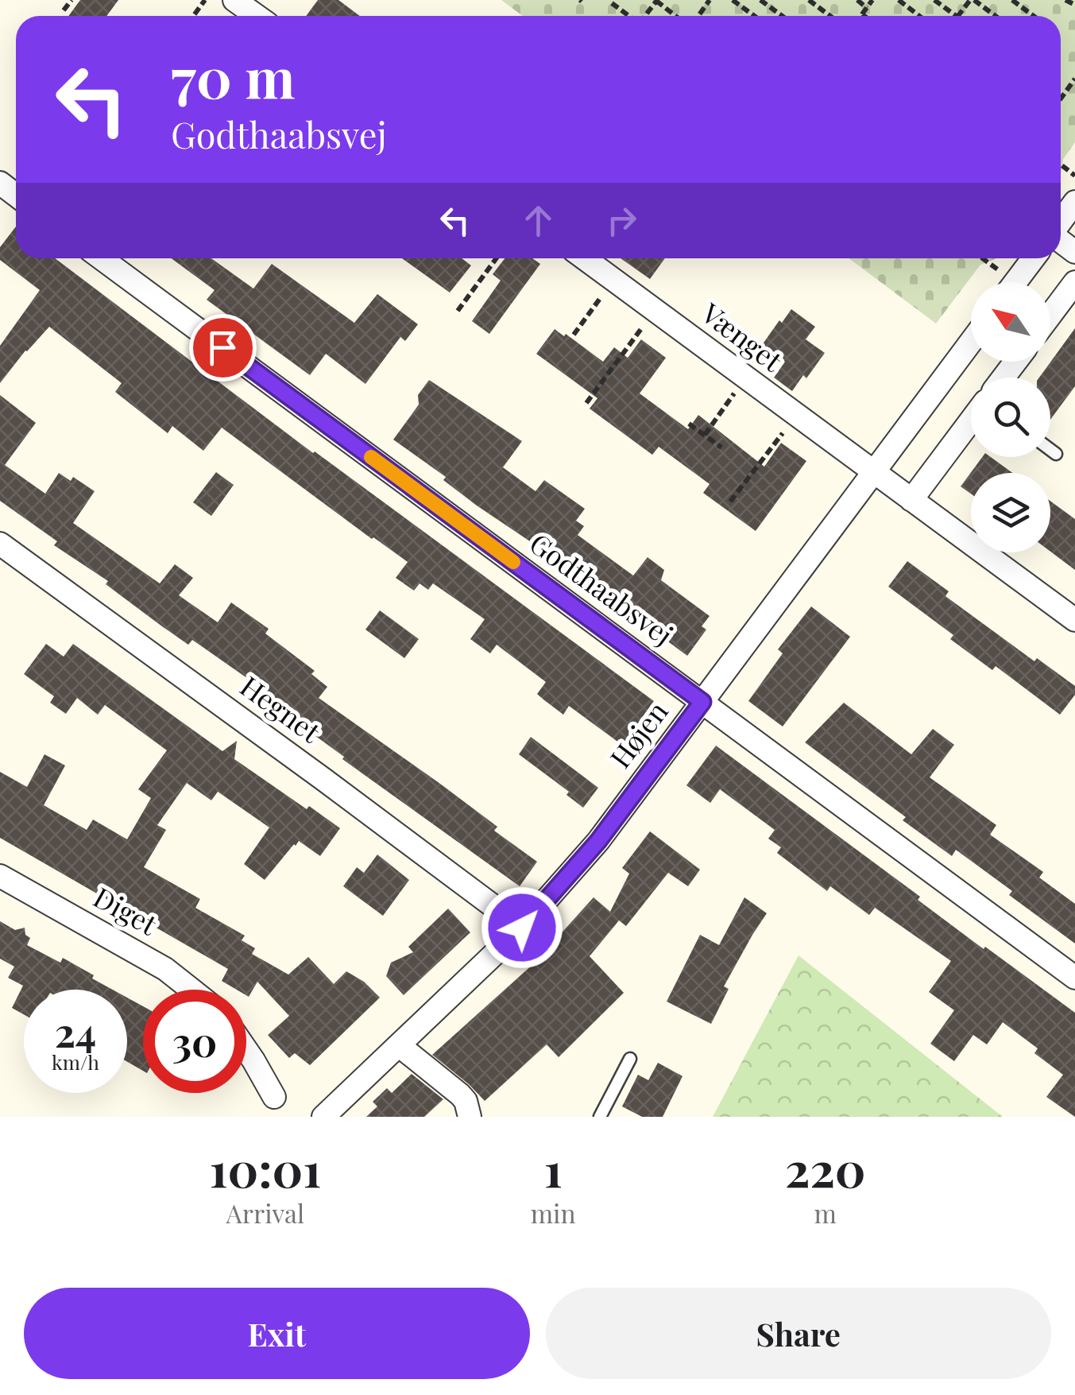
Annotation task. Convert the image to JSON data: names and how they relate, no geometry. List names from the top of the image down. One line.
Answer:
{"streets":{"street":["Vænget","Godthaabsvej","Hegnet","Højen","Diget"]},"crossings":[["Vænget","Højen"],["Godthaabsvej","Højen"],["Hegnet","Højen"]],"north":"top left","page":{"turn":["70 m","Godthaabsvej"],"speed":"24 km/h","limit":"30","eta":["10:01","Arrival","1","min","220","m"],"buttons":["Exit","Share"]}}
